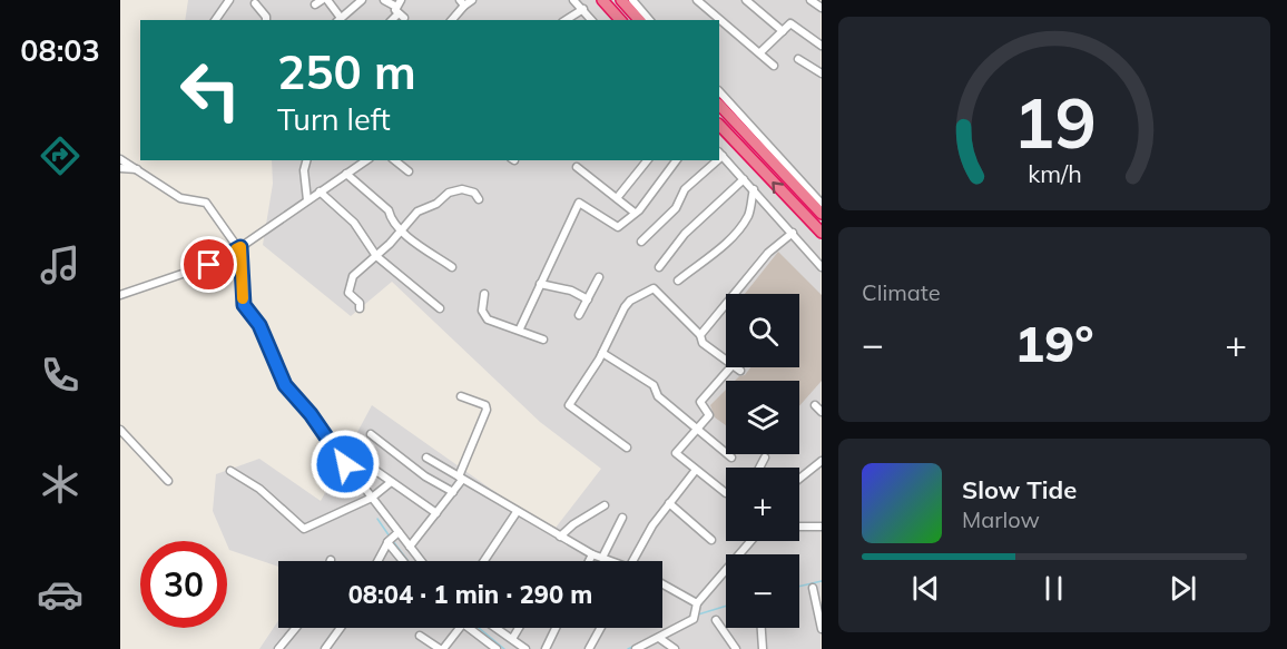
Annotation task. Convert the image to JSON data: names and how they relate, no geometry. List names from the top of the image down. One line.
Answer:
{"page":{"tabs":"08:03","turn":["250 m","Turn left"],"tile":"Climate","map_buttons":["+","−"],"heat":["−","19°","+"],"song":["Slow Tide","Marlow"],"limit":"30","trip":"08:04 · 1 min · 290 m","gauge":["19","km/h"]}}
